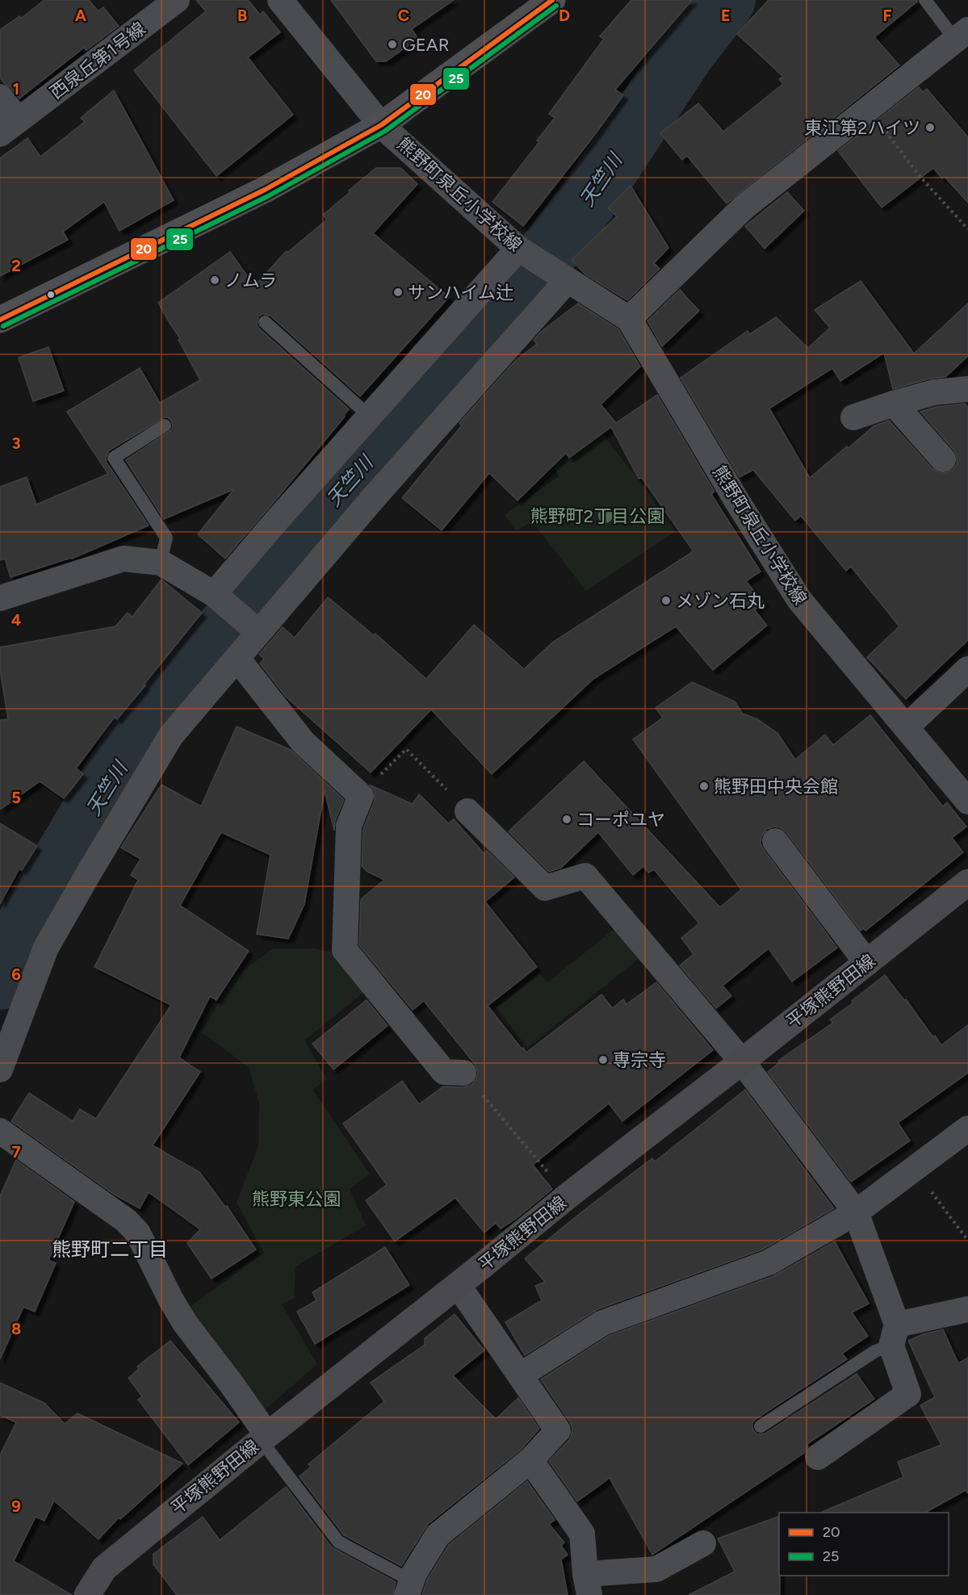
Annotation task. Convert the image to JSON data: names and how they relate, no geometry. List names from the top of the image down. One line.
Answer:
{"streets":{"street":["西泉丘第1号線","熊野町泉丘小学校線","平塚熊野田線"]},"districts":["熊野町二丁目"],"water":["天竺川"],"parks":["熊野町2丁目公園","熊野東公園"],"places":["GEAR","東江第2ハイツ","ノムラ","サンハイム辻","メゾン石丸","熊野田中央会館","コーポユヤ","専宗寺"],"lines":["transit line 20","transit line 25"],"legend":["20","25"],"grid":{"columns":["A","B","C","D","E","F"],"rows":["1","2","3","4","5","6","7","8","9"]}}
